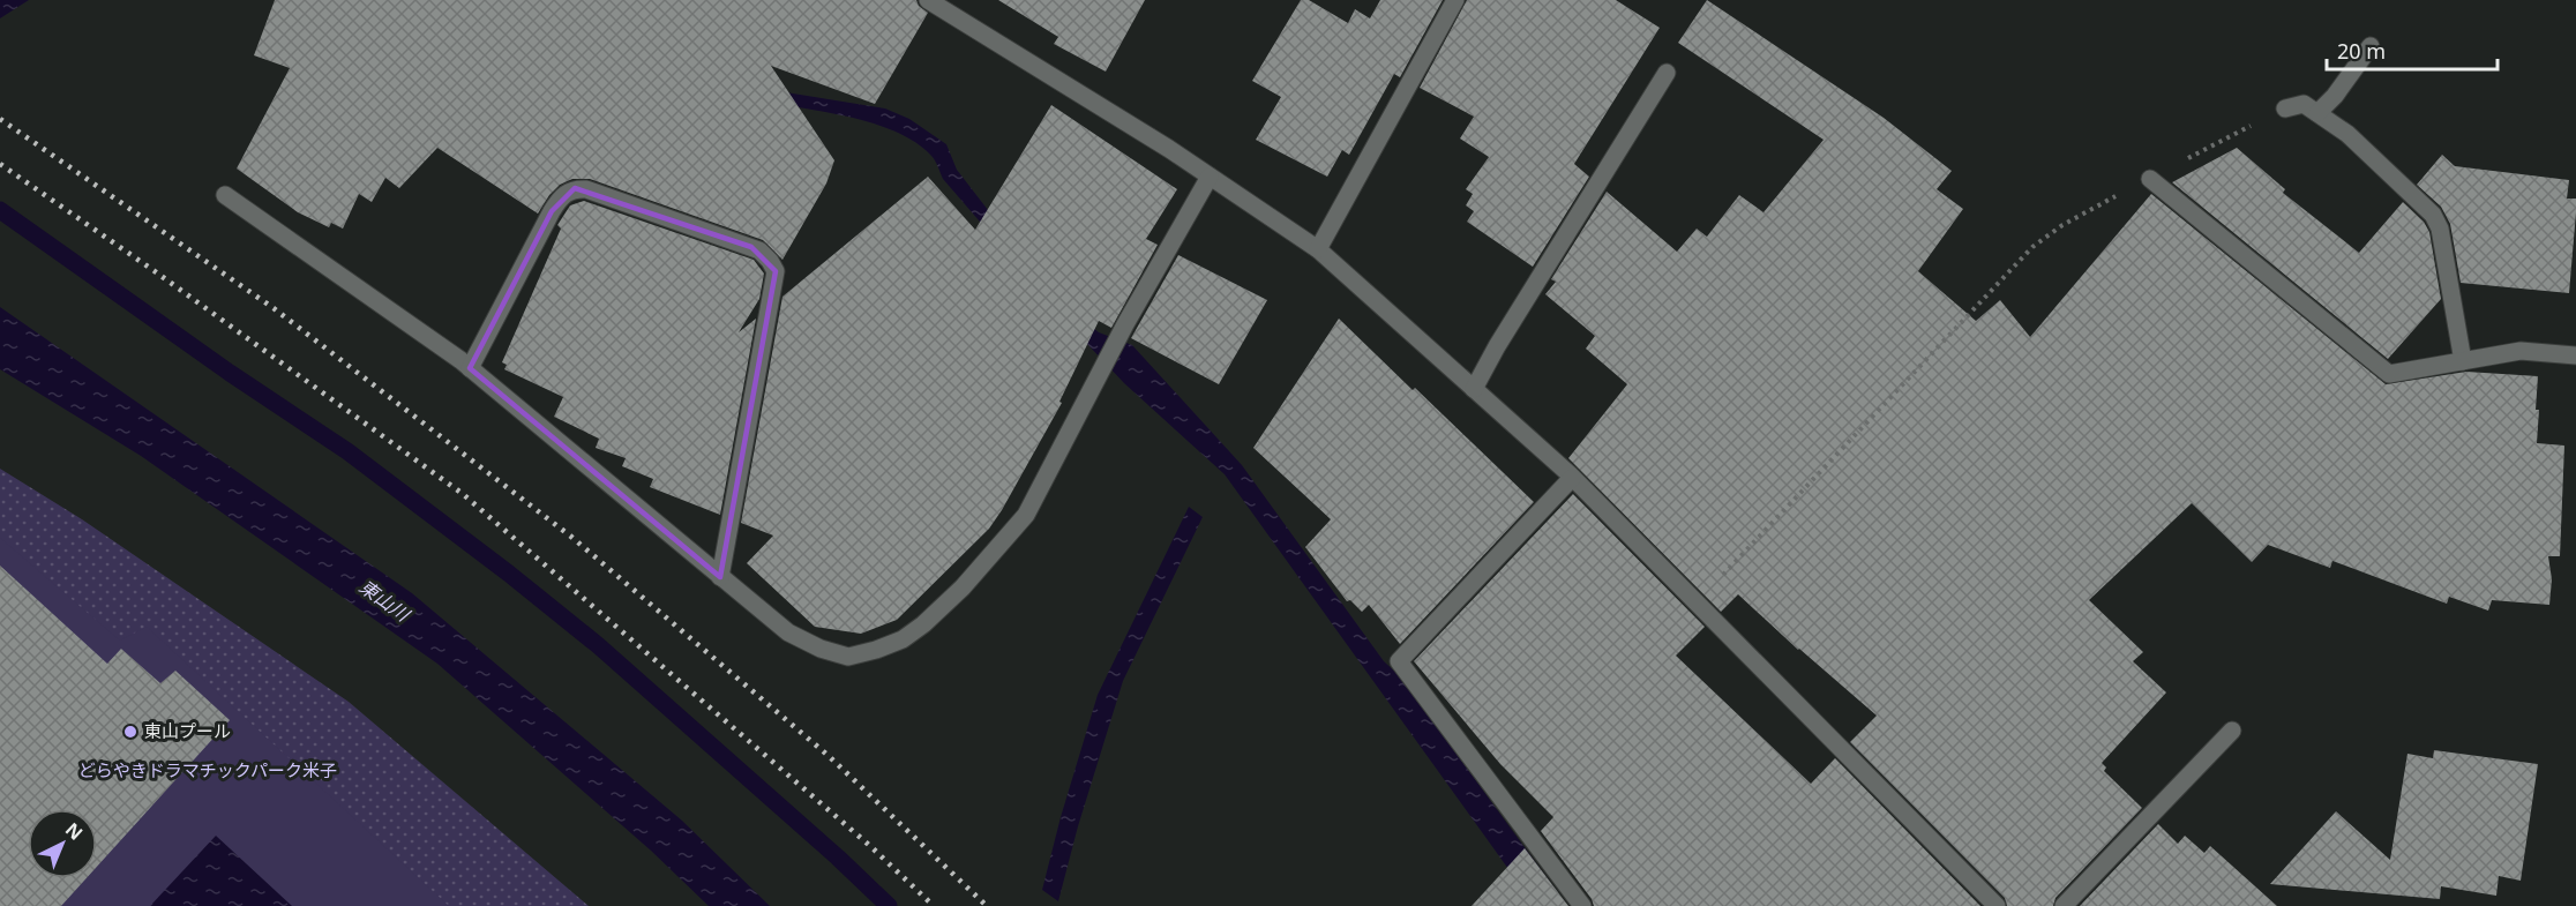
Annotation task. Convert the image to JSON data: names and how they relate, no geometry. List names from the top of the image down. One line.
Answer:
{"water":["東山川"],"parks":["どらやきドラマチックパーク米子"],"places":["東山プール"],"scale_bar":"20 m","north":"top right"}
